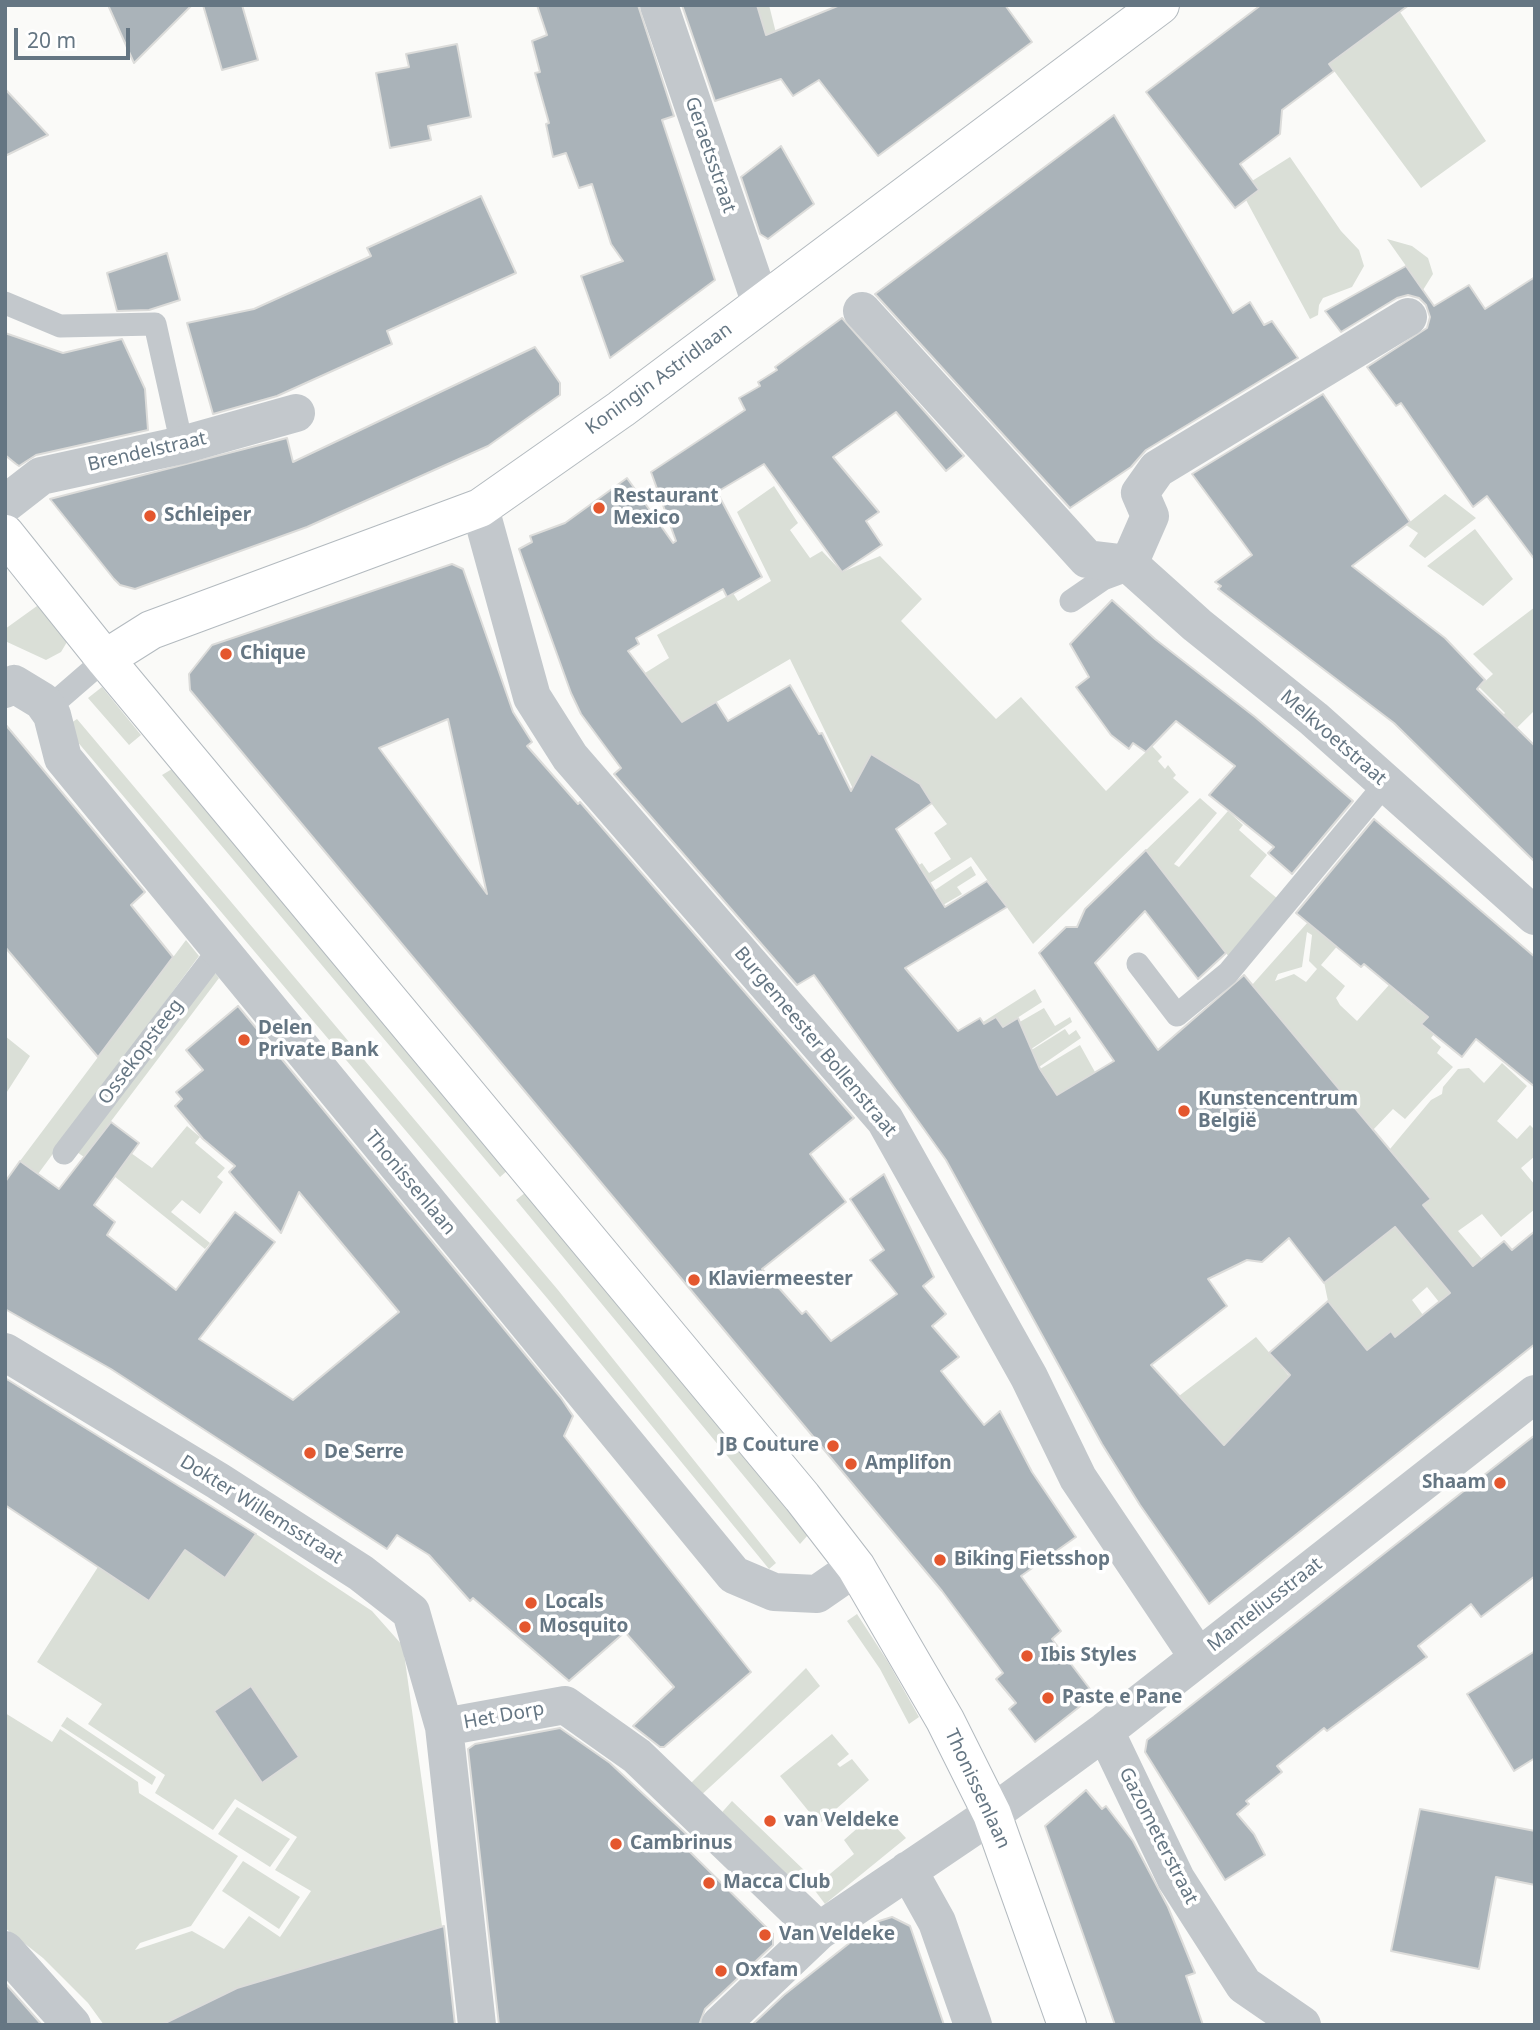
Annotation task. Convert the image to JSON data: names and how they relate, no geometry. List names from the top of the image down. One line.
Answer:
{"streets":{"main road":["Koningin Astridlaan","Thonissenlaan"],"street":["Geraetsstraat","Brendelstraat","Melkvoetstraat","Burgemeester Bollenstraat","Dokter Willemsstraat","Manteliusstraat","Het Dorp","Gazometerstraat"],"lane":["Ossekopsteeg"]},"crossings":[["Geraetsstraat","Koningin Astridlaan"],["Koningin Astridlaan","Burgemeester Bollenstraat"],["Koningin Astridlaan","Thonissenlaan"],["Burgemeester Bollenstraat","Manteliusstraat"],["Ossekopsteeg","Thonissenlaan"],["Thonissenlaan","Manteliusstraat"],["Dokter Willemsstraat","Het Dorp"],["Manteliusstraat","Gazometerstraat"]],"places":["Restaurant Mexico","Schleiper","Chique","Delen Private Bank","Kunstencentrum België","Klaviermeester","JB Couture","De Serre","Amplifon","Shaam","Biking Fietsshop","Locals","Mosquito","Ibis Styles","Paste e Pane","van Veldeke","Cambrinus","Macca Club","Van Veldeke","Oxfam"],"scale_bar":"20 m"}
